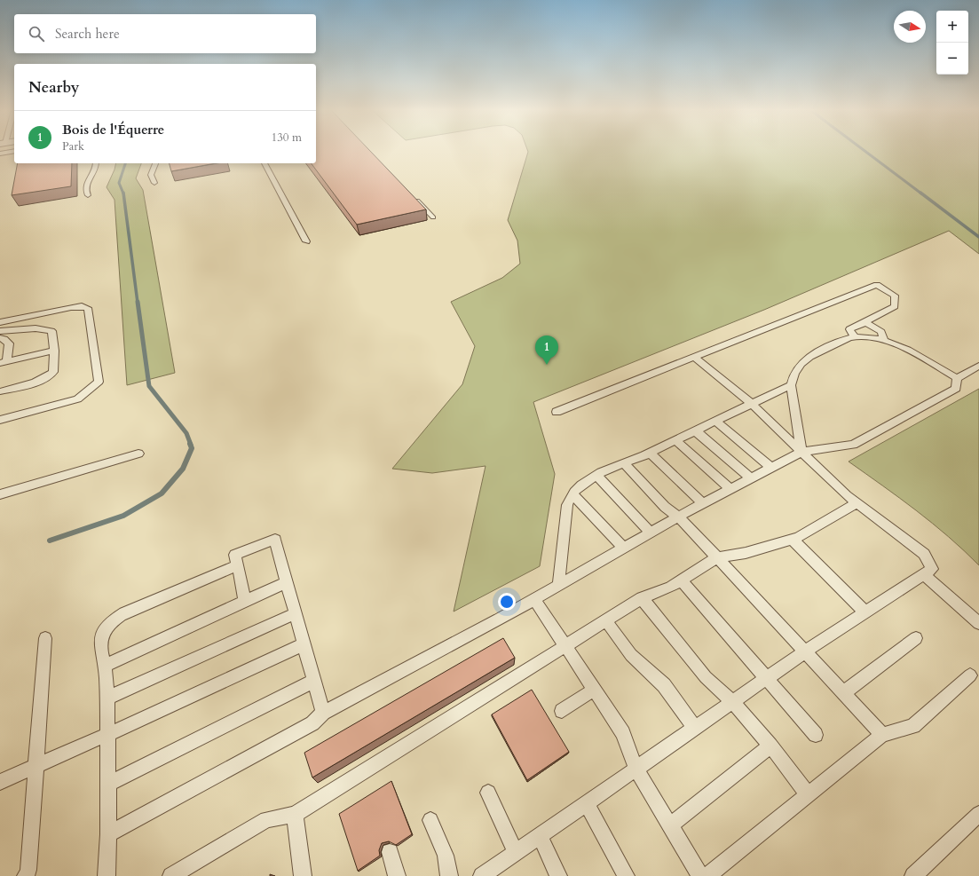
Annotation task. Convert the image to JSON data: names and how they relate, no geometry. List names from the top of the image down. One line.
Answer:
{"north":"right","page":{"map_buttons":["+","−"],"search":"Search here","heading":"Nearby","list":[{"mark":"1","name":"Bois de l'Équerre","note":"Park","value":"130 m"}],"pins":"1"}}
